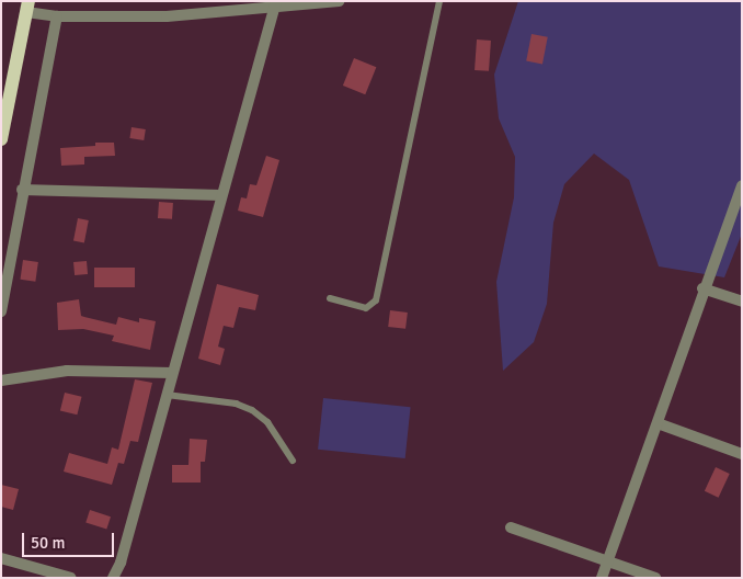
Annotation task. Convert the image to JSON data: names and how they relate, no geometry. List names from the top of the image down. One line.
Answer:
{"scale_bar":"50 m"}
